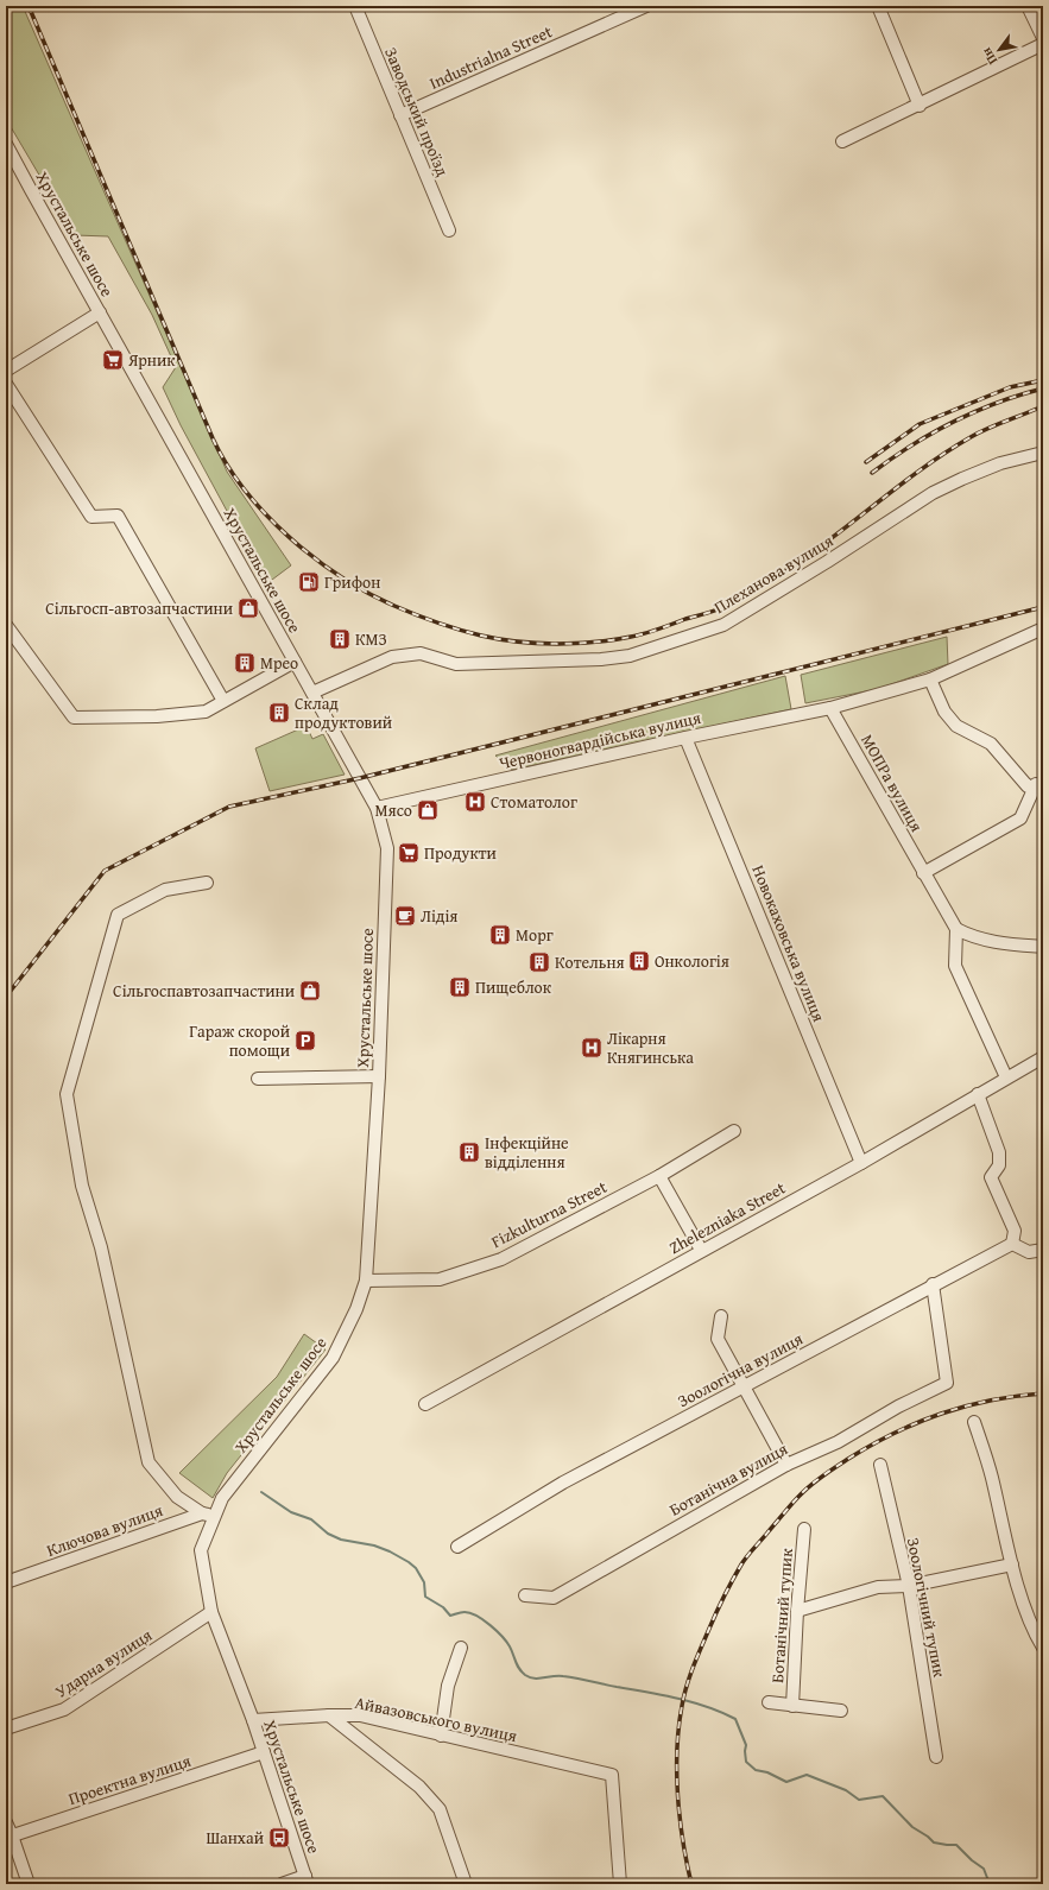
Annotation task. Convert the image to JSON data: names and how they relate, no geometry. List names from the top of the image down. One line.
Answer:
{"streets":{"street":["Industrialna Street","Заводський проїзд","Хрустальське шосе","Плеханова вулиця","Червоногвардійська вулиця","МОПРа вулиця","Новокаховська вулиця","Fizkulturna Street","Zhelezniaka Street","Зоологічна вулиця","Ботанічна вулиця","Ключова вулиця","Зоологічний тупик","Ботанічний тупик","Ударна вулиця","Айвазовського вулиця","Проектна вулиця"]},"crossings":[["Industrialna Street","Заводський проїзд"],["Хрустальське шосе","Плеханова вулиця"],["Хрустальське шосе","Червоногвардійська вулиця"],["Хрустальське шосе","Fizkulturna Street"],["Хрустальське шосе","Ударна вулиця"],["Хрустальське шосе","Айвазовського вулиця"],["Хрустальське шосе","Проектна вулиця"],["Червоногвардійська вулиця","МОПРа вулиця"],["Червоногвардійська вулиця","Новокаховська вулиця"],["МОПРа вулиця","Zhelezniaka Street"],["Новокаховська вулиця","Zhelezniaka Street"],["Зоологічна вулиця","Ботанічна вулиця"]],"places":{"supermarket":["Ярник","Продукти"],"fuel station":["Грифон"],"shop":["Сільгосп-автозапчастини","Мясо","Сільгоспавтозапчастини"],"building":["КМЗ","Мрео","Склад продуктовий","Морг","Онкологія","Котельня","Пищеблок","Інфекційне відділення"],"hospital":["Стоматолог","Лікарня Княгинська"],"cafe":["Лідія"],"parking":["Гараж скорой помощи"],"bus stop":["Шанхай"]},"north":"bottom left"}
